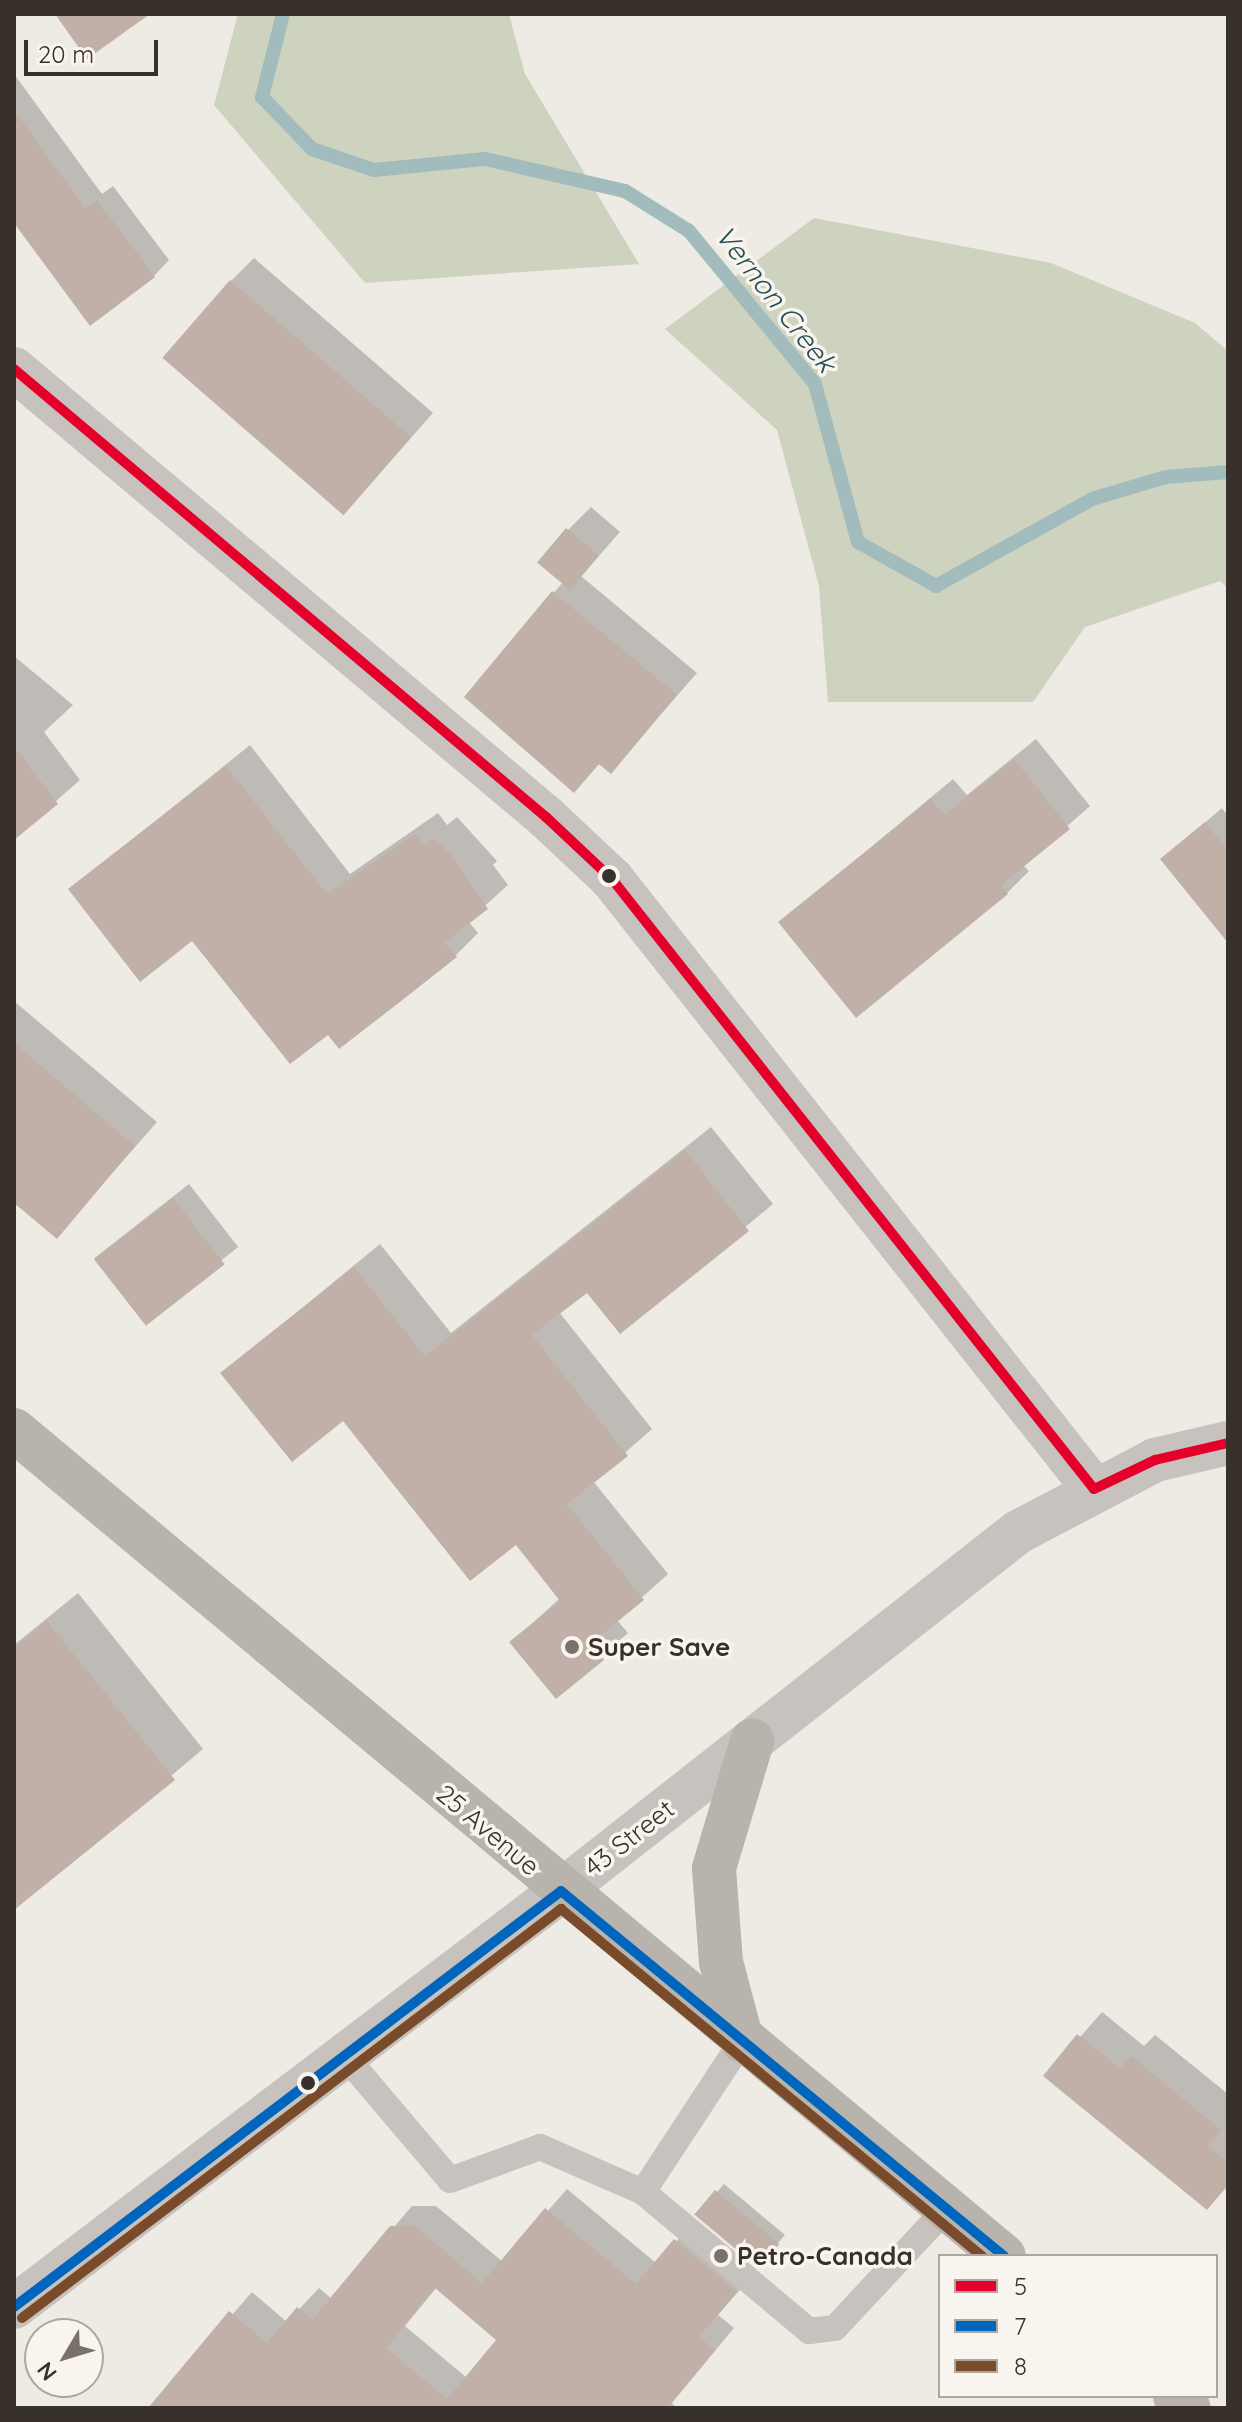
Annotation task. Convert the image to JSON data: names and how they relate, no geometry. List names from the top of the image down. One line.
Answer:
{"streets":{"main road":["25 Avenue"],"street":["43 Street"]},"crossings":[["25 Avenue","43 Street"]],"water":["Vernon Creek"],"places":["Super Save","Petro-Canada"],"lines":["transit line 5","transit line 7","transit line 8"],"legend":["5","7","8"],"scale_bar":"20 m","north":"bottom left"}
